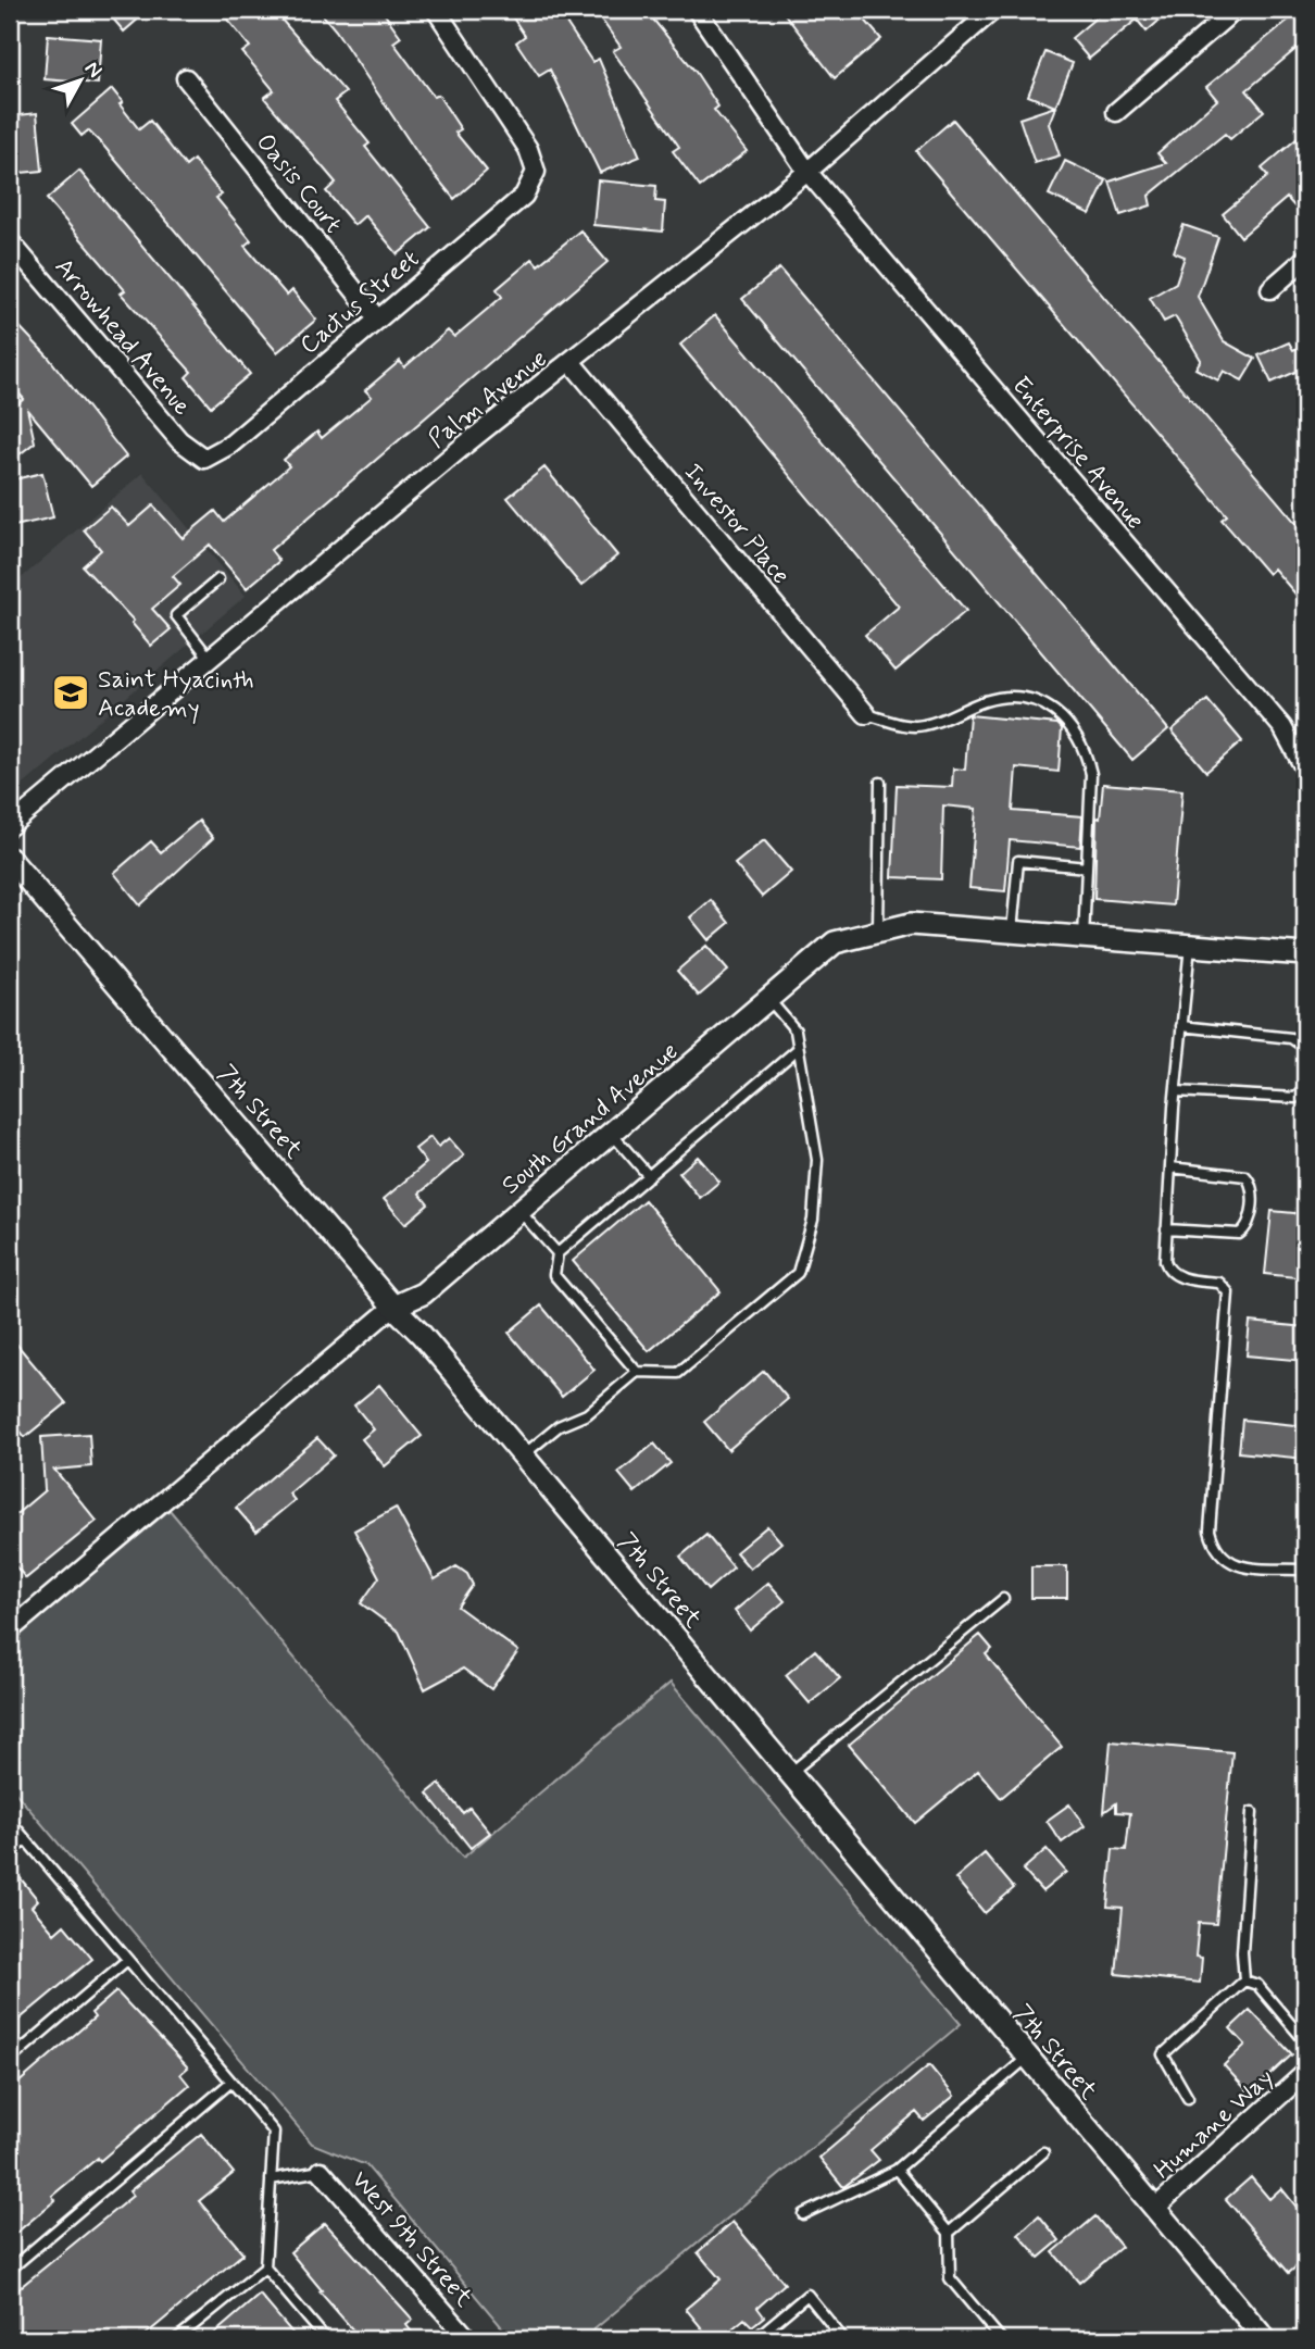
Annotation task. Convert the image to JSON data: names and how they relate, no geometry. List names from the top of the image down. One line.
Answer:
{"streets":{"street":["Oasis Court","Cactus Street","Arrowhead Avenue","Palm Avenue","Enterprise Avenue","Investor Place","7th Street","South Grand Avenue","Humane Way","West 9th Street"]},"crossings":[["Oasis Court","Cactus Street"],["Cactus Street","Arrowhead Avenue"],["Palm Avenue","Enterprise Avenue"],["Palm Avenue","Investor Place"],["7th Street","South Grand Avenue"],["7th Street","Humane Way"]],"places":{"school or university":["Saint Hyacinth Academy"]},"north":"top right"}
